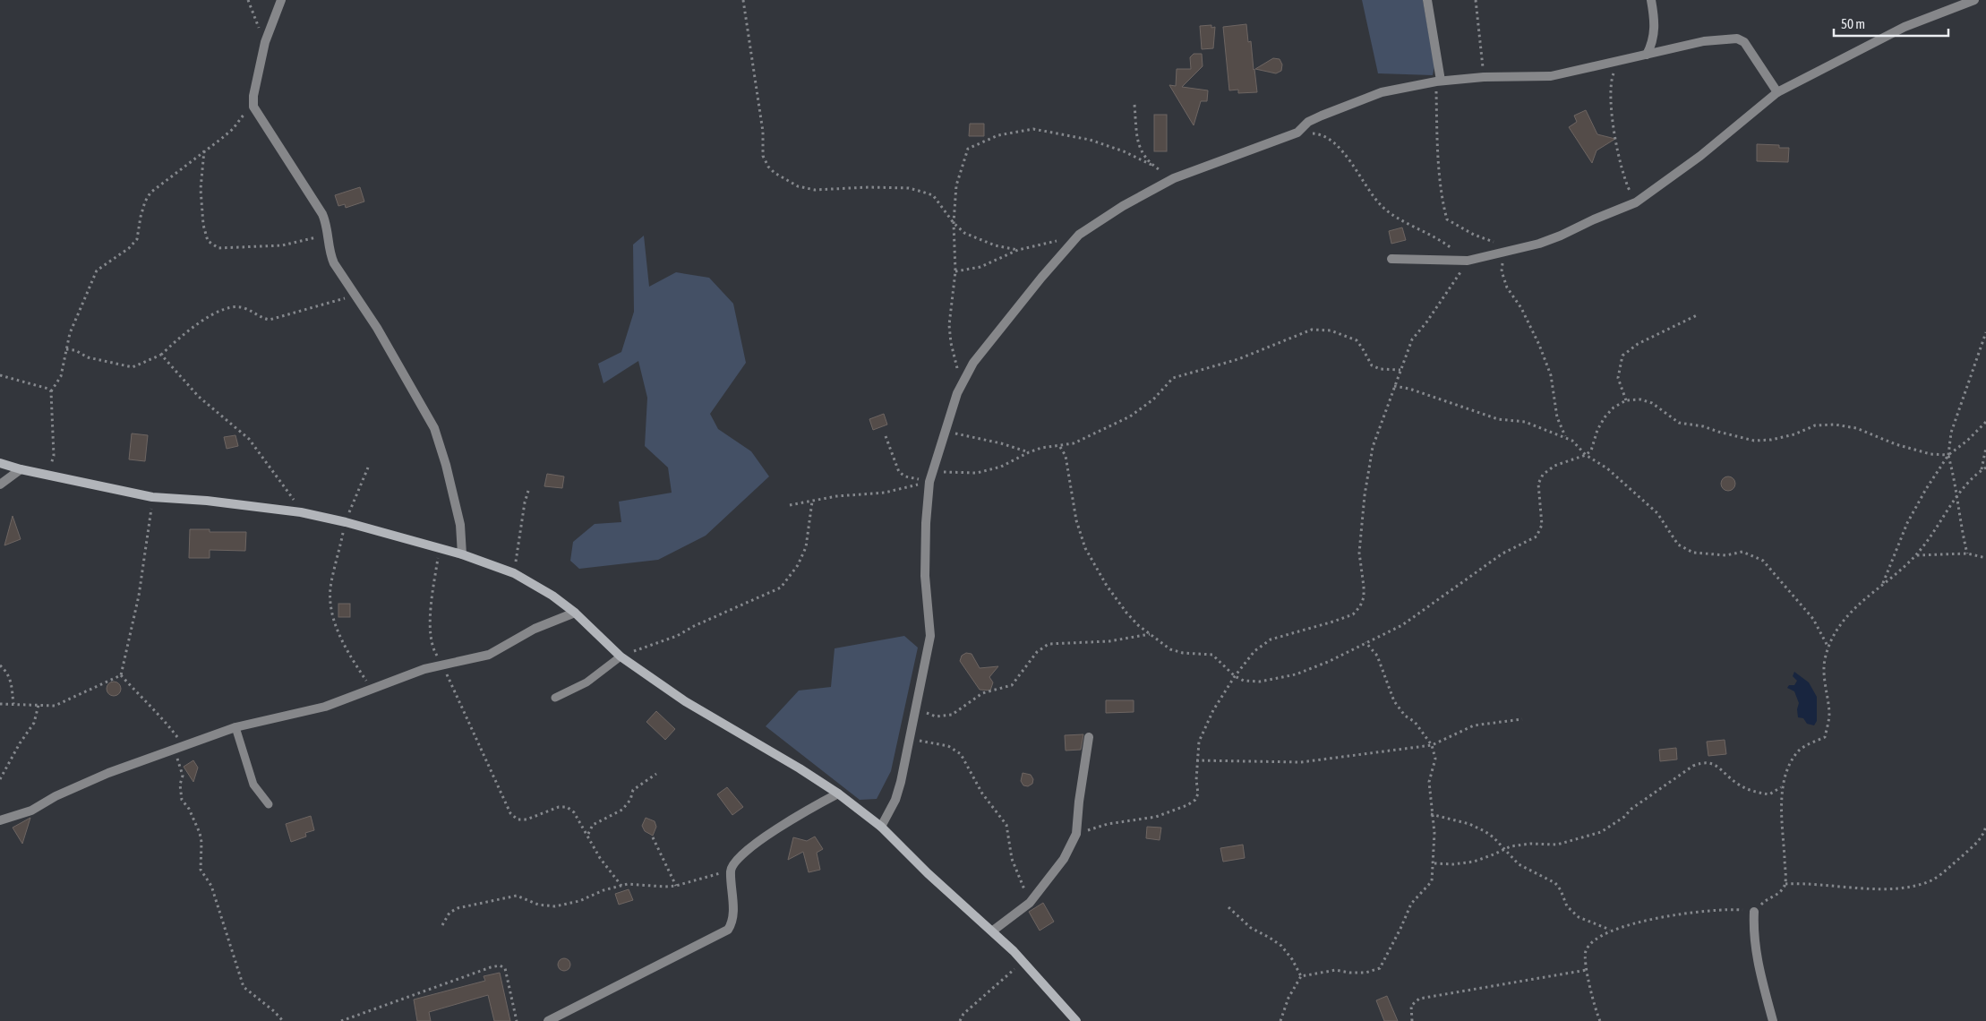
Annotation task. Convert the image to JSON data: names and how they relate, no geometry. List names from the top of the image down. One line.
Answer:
{"scale_bar":"50 m"}
